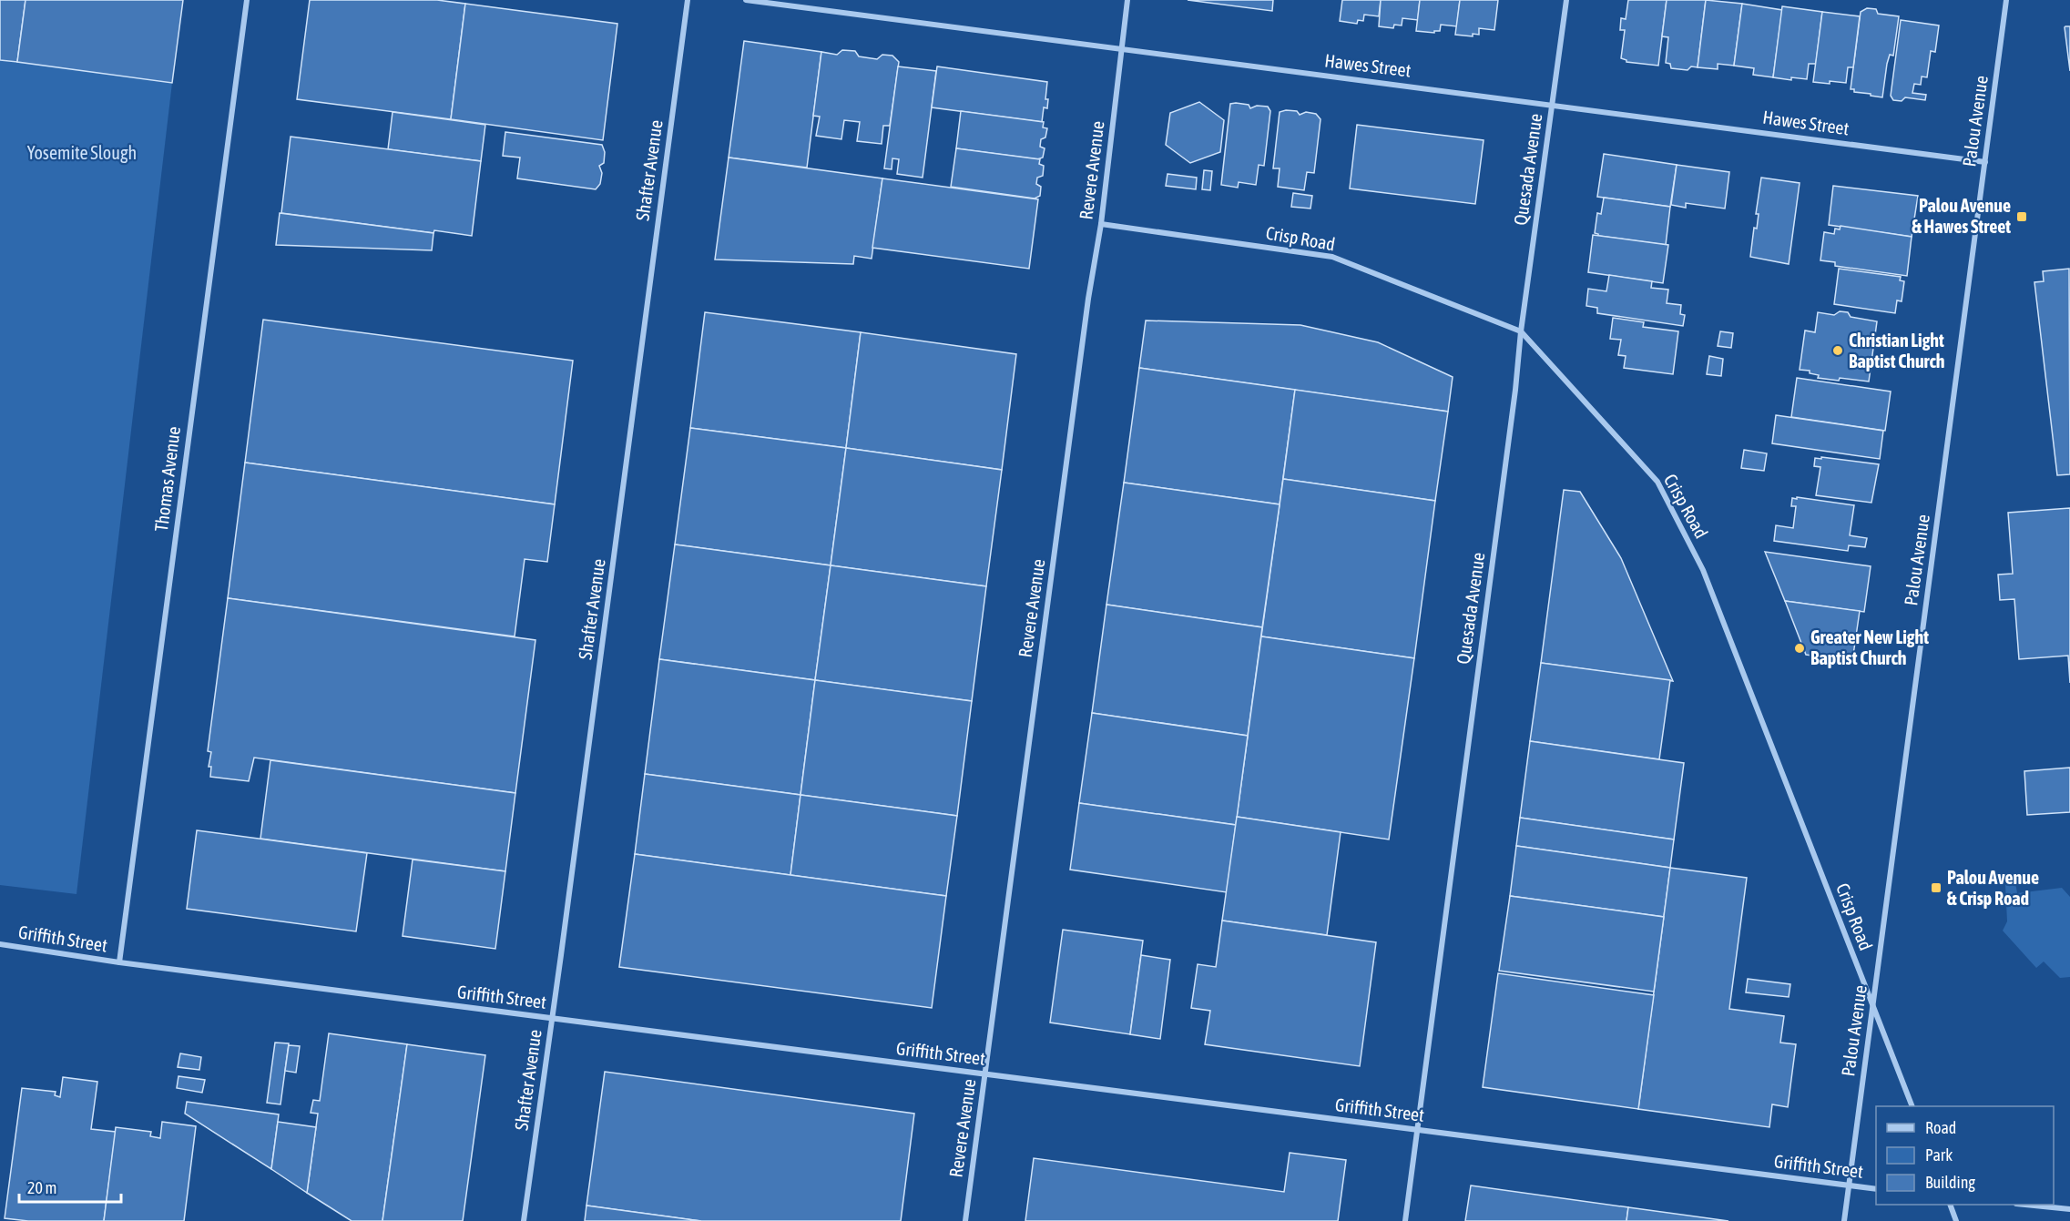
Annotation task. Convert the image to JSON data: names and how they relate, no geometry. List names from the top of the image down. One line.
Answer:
{"streets":{"street":["Hawes Street","Palou Avenue","Quesada Avenue","Shafter Avenue","Revere Avenue","Crisp Road","Thomas Avenue","Griffith Street"]},"crossings":[["Hawes Street","Palou Avenue"],["Hawes Street","Quesada Avenue"],["Hawes Street","Revere Avenue"],["Palou Avenue","Crisp Road"],["Palou Avenue","Griffith Street"],["Quesada Avenue","Crisp Road"],["Quesada Avenue","Griffith Street"],["Shafter Avenue","Griffith Street"],["Revere Avenue","Crisp Road"],["Revere Avenue","Griffith Street"],["Thomas Avenue","Griffith Street"]],"parks":["Yosemite Slough"],"places":{"transit":["Palou Avenue & Hawes Street","Palou Avenue & Crisp Road"],"other":["Christian Light Baptist Church","Greater New Light Baptist Church"]},"legend":["Road","Park","Building"],"scale_bar":"20 m"}
